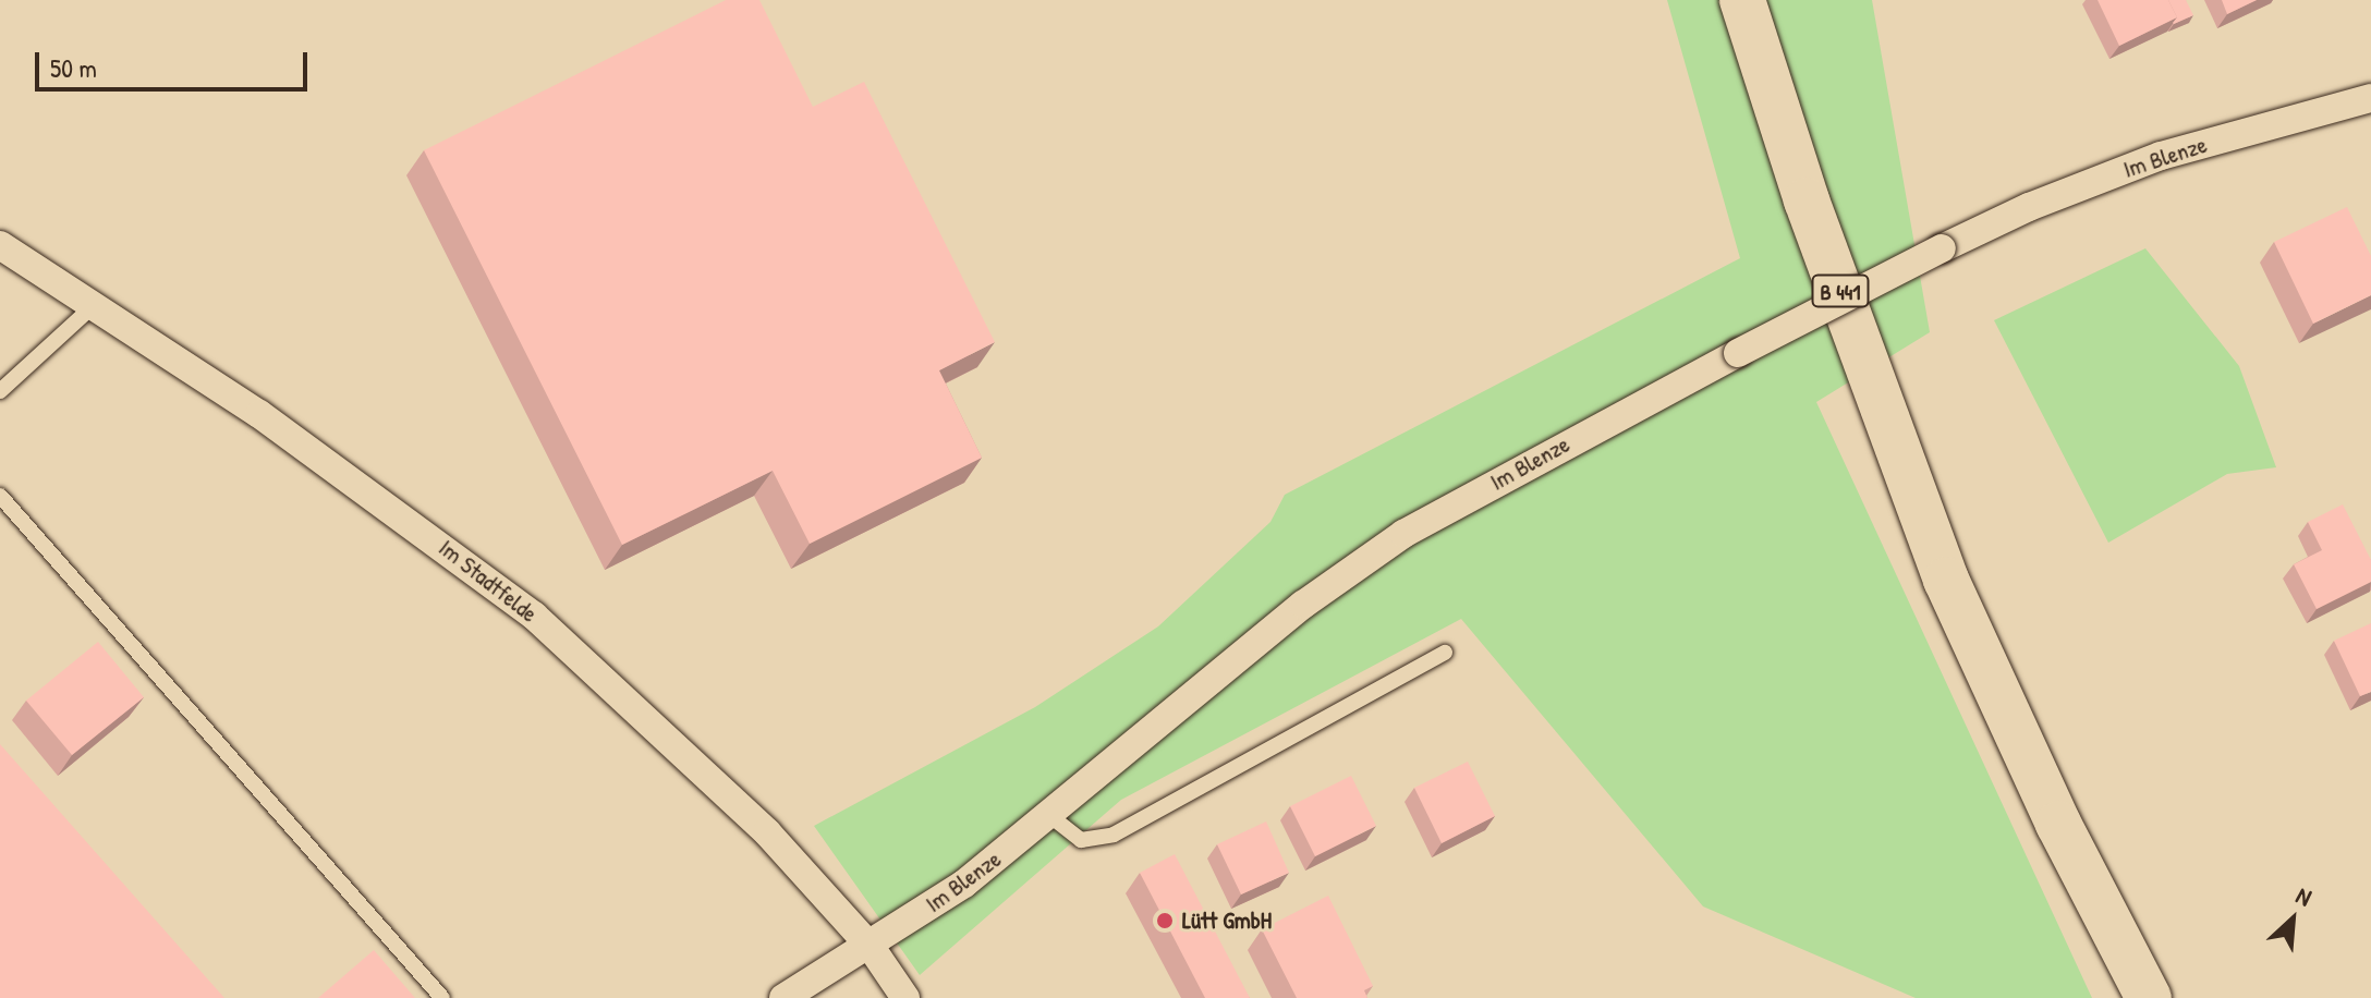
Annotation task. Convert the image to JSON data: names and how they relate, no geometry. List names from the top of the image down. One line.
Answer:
{"streets":{"main road":["B 441"],"street":["Im Blenze","Im Stadtfelde"]},"crossings":[["Im Blenze","Im Stadtfelde"]],"places":["Lütt GmbH"],"scale_bar":"50 m","north":"top right"}
